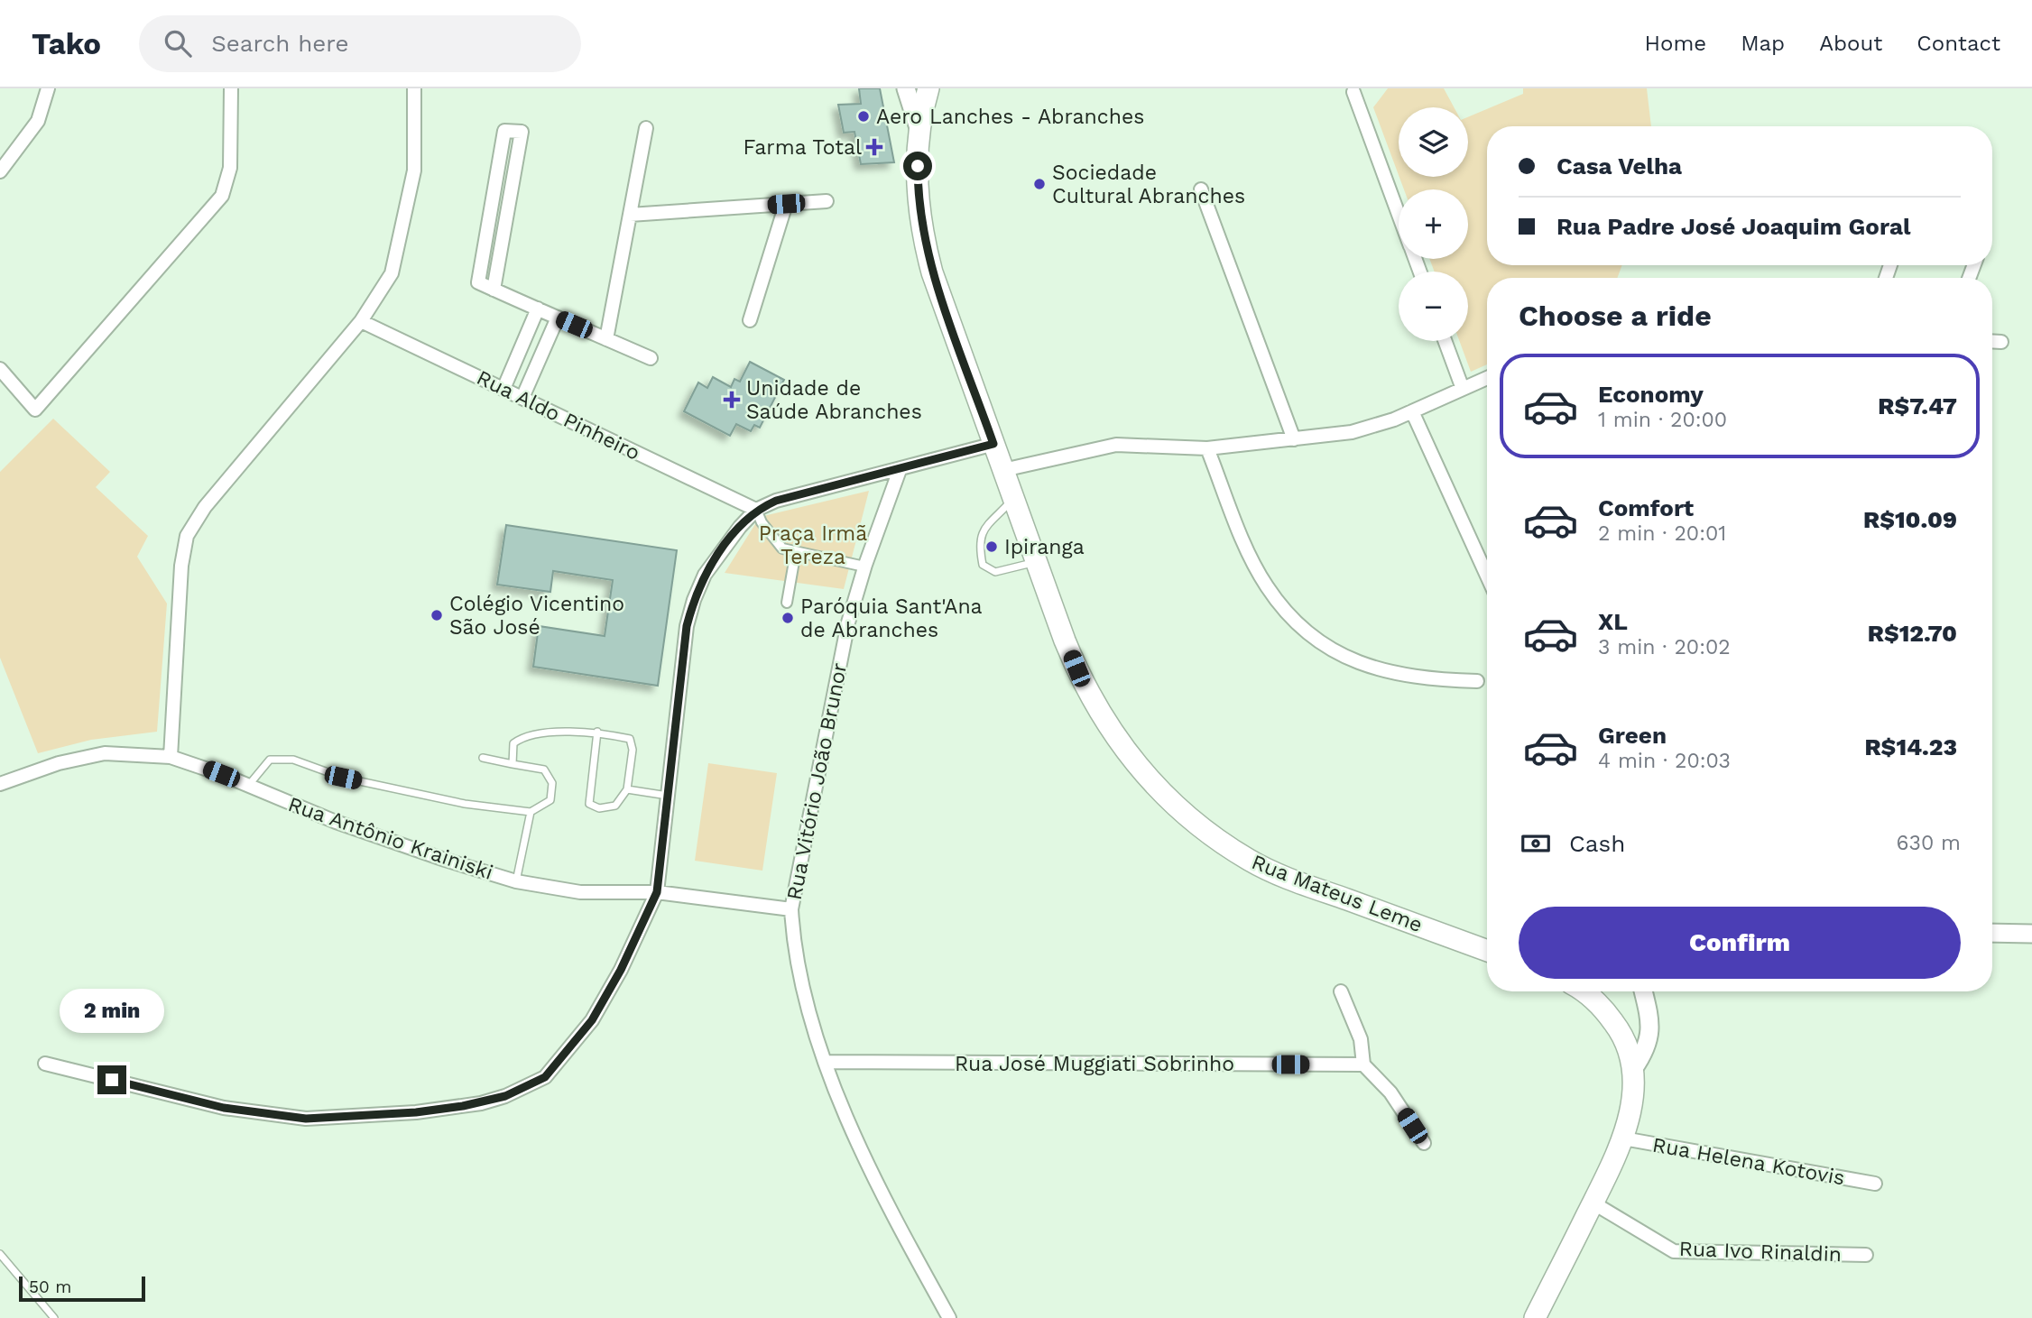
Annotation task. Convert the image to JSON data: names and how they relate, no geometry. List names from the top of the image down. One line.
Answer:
{"streets":{"main road":["Rua Mateus Leme"],"street":["Rua Aldo Pinheiro","Rua Vitório João Brunor","Rua Antônio Krainiski","Rua José Muggiati Sobrinho","Rua Helena Kotovis","Rua Ivo Rinaldin"]},"crossings":[["Rua Vitório João Brunor","Rua Antônio Krainiski"],["Rua Vitório João Brunor","Rua José Muggiati Sobrinho"]],"parks":["Praça Irmã Tereza"],"places":{"other":["Aero Lanches - Abranches","Sociedade Cultural Abranches","Ipiranga","Colégio Vicentino São José","Paróquia Sant'Ana de Abranches"],"health":["Farma Total","Unidade de Saúde Abranches"]},"scale_bar":"50 m","page":{"header":"Tako","search":"Search here","nav":["Home","Map","About","Contact"],"map_buttons":["+","−"],"banner":["Casa Velha","Rua Padre José Joaquim Goral"],"heading":"Choose a ride","list":[{"name":"Economy","note":"1 min · 20:00","value":"R$7.47"},{"name":"Comfort","note":"2 min · 20:01","value":"R$10.09"},{"name":"XL","note":"3 min · 20:02","value":"R$12.70"},{"name":"Green","note":"4 min · 20:03","value":"R$14.23"}],"pay":["Cash","630 m"],"buttons":"Confirm","bubble":"2 min","scale":"50 m"}}
